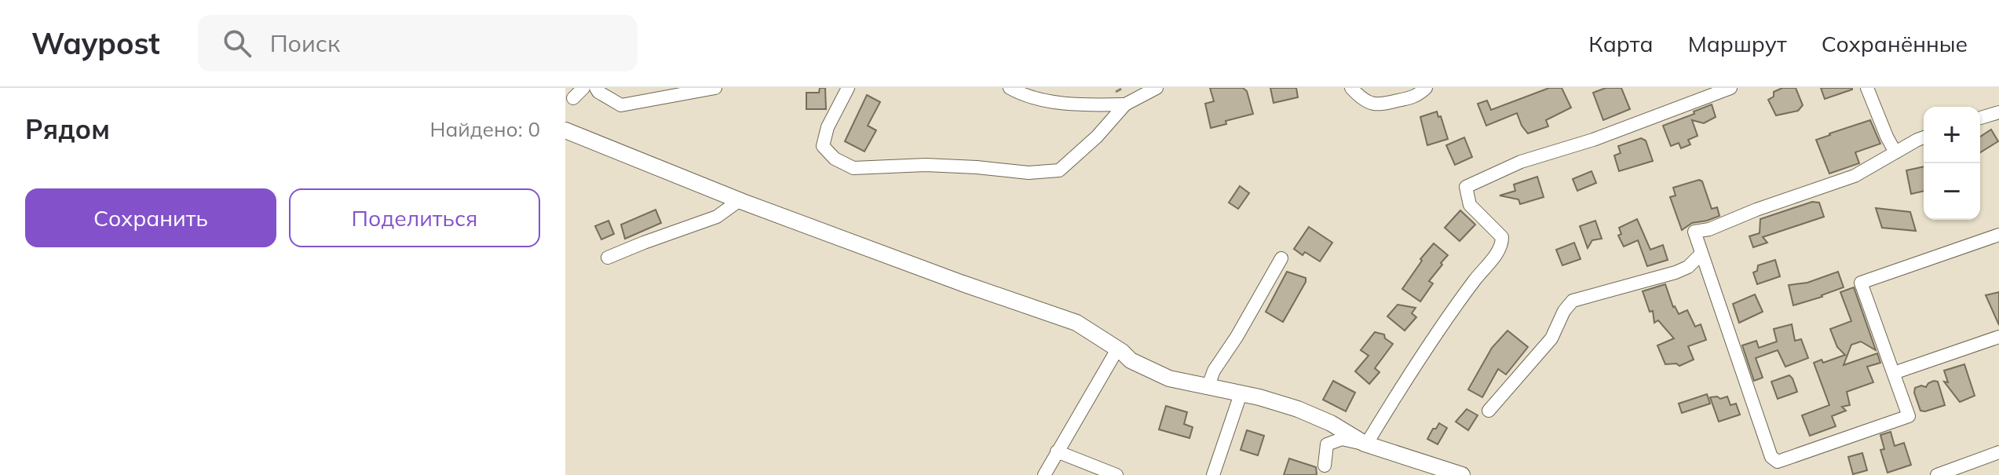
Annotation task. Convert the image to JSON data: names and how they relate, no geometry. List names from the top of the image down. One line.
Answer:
{"page":{"header":"Waypost","search":"Поиск","nav":["Карта","Маршрут","Сохранённые"],"heading":["Рядом","Найдено: 0"],"map_buttons":["+","−"],"buttons":["Сохранить","Поделиться"]}}
